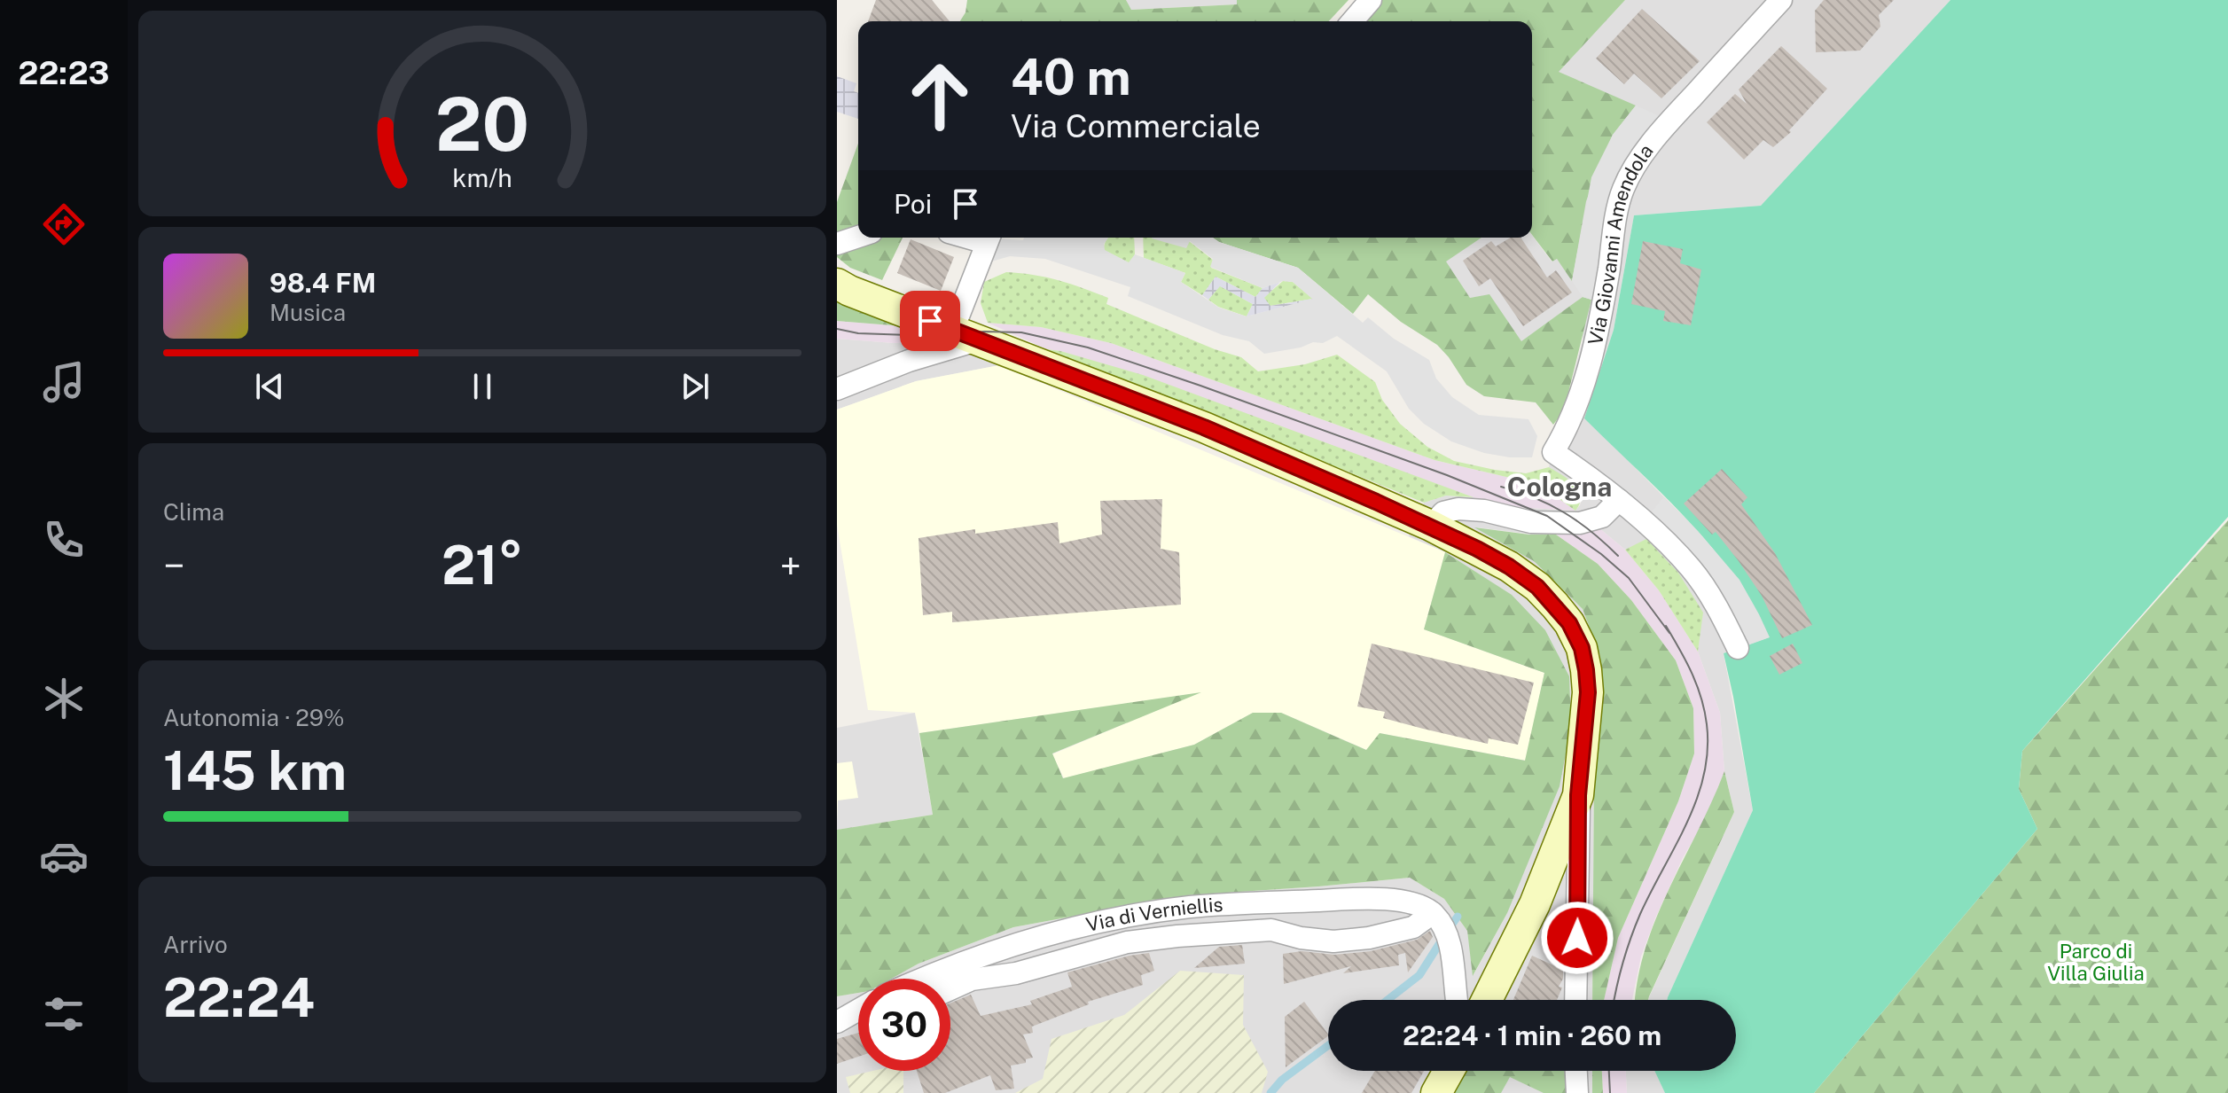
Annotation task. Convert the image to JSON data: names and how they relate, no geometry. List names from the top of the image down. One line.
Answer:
{"streets":{"street":["Via Giovanni Amendola","Via di Verniellis"]},"districts":["Cologna"],"parks":["Parco di Villa Giulia"],"page":{"tabs":"22:23","turn":["40 m","Via Commerciale"],"then":"Poi","song":["98.4 FM","Musica"],"tile":["Clima",["Autonomia · 29%","145 km"],["Arrivo","22:24"]],"heat":["−","21°","+"],"limit":"30","trip":"22:24 · 1 min · 260 m","gauge":["20","km/h"]}}
